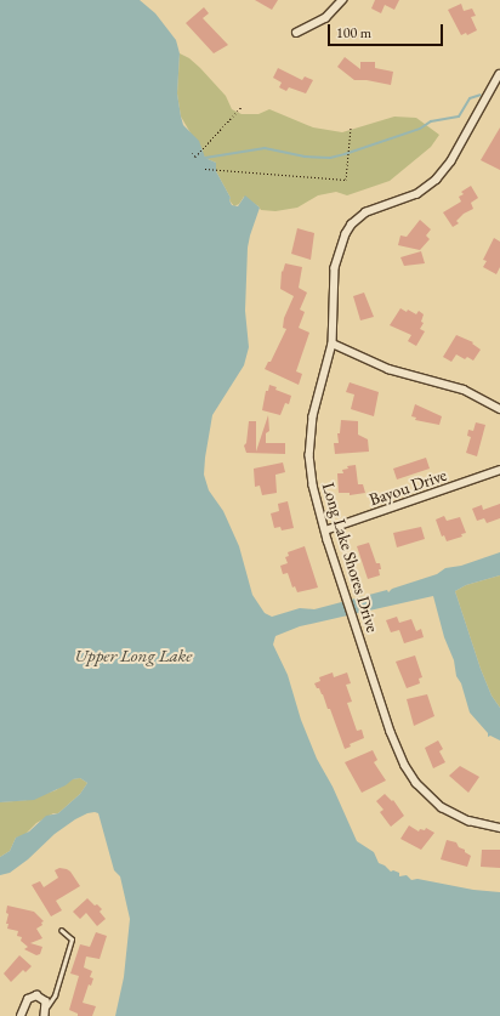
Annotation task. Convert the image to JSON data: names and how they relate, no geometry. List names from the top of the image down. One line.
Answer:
{"streets":{"street":["Bayou Drive","Long Lake Shores Drive"]},"crossings":[["Bayou Drive","Long Lake Shores Drive"]],"water":["Upper Long Lake"],"scale_bar":"100 m"}
